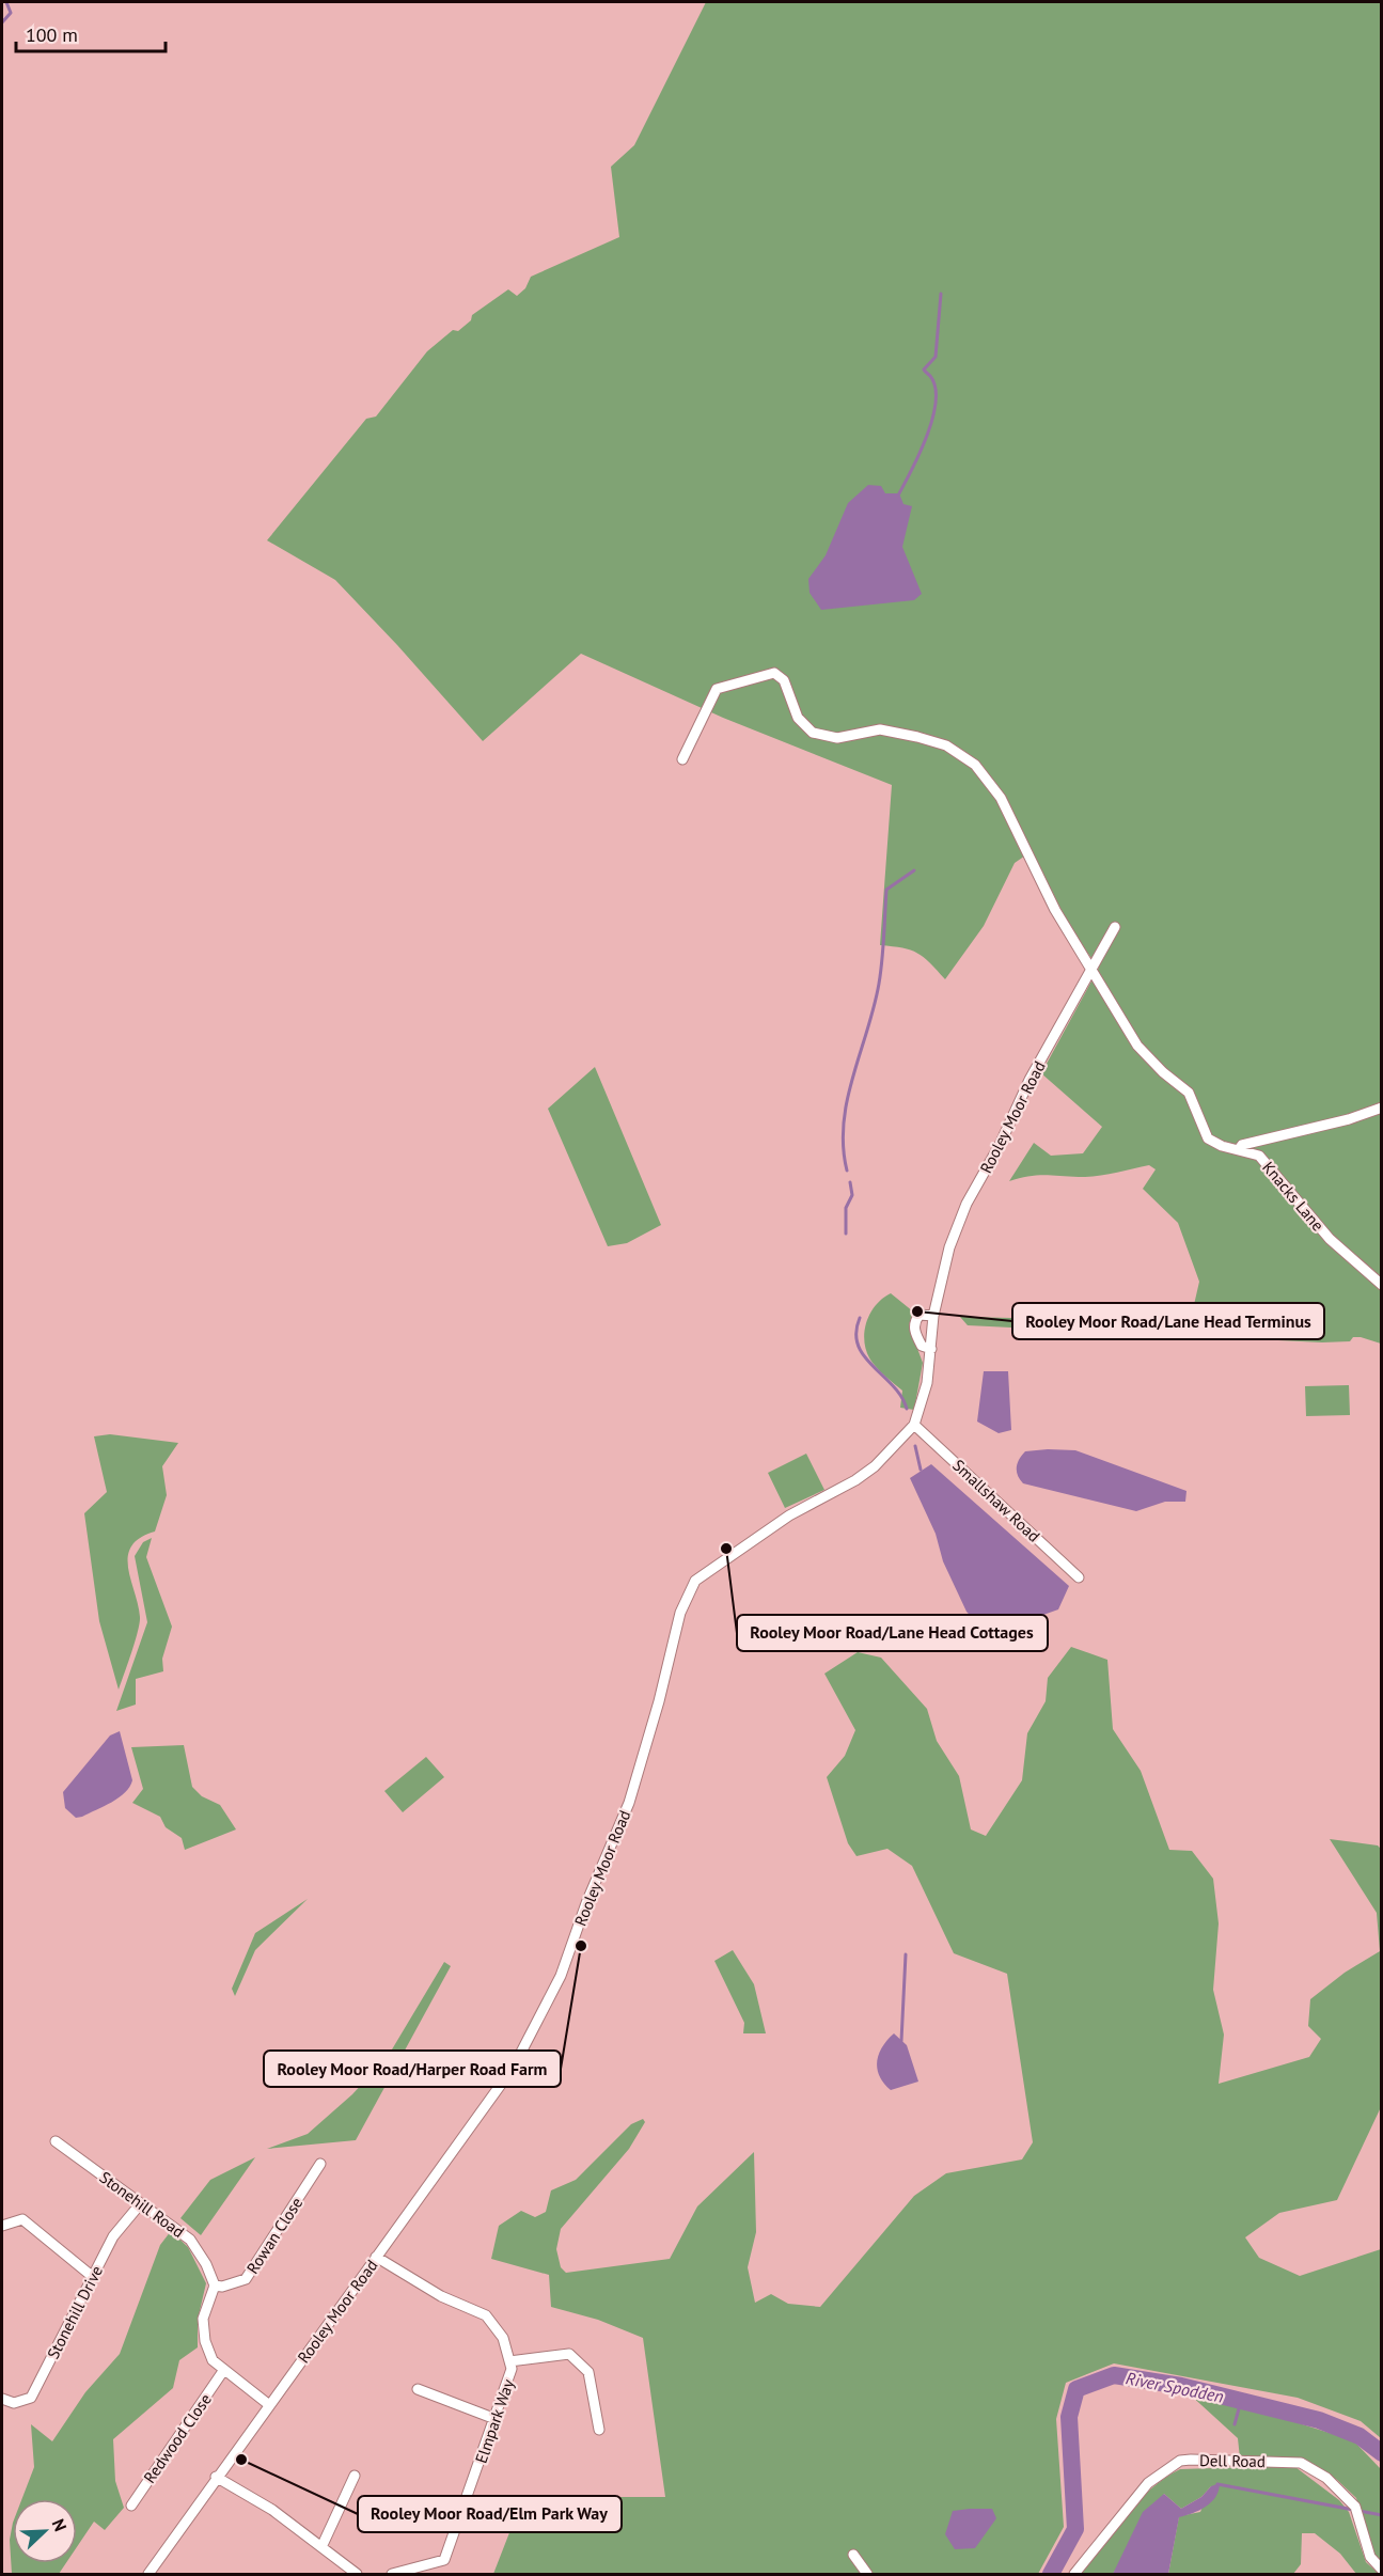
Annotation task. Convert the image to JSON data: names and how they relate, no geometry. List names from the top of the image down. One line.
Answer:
{"streets":{"street":["Rooley Moor Road","Knacks Lane","Smallshaw Road","Stonehill Road","Rowan Close","Stonehill Drive","Elmpark Way","Redwood Close","Dell Road"]},"crossings":[["Rooley Moor Road","Knacks Lane"],["Rooley Moor Road","Smallshaw Road"],["Rooley Moor Road","Elmpark Way"],["Stonehill Road","Rowan Close"],["Stonehill Road","Stonehill Drive"]],"water":["River Spodden"],"places":["Rooley Moor Road/Lane Head Terminus","Rooley Moor Road/Lane Head Cottages","Rooley Moor Road/Harper Road Farm","Rooley Moor Road/Elm Park Way"],"scale_bar":"100 m","north":"top right"}
